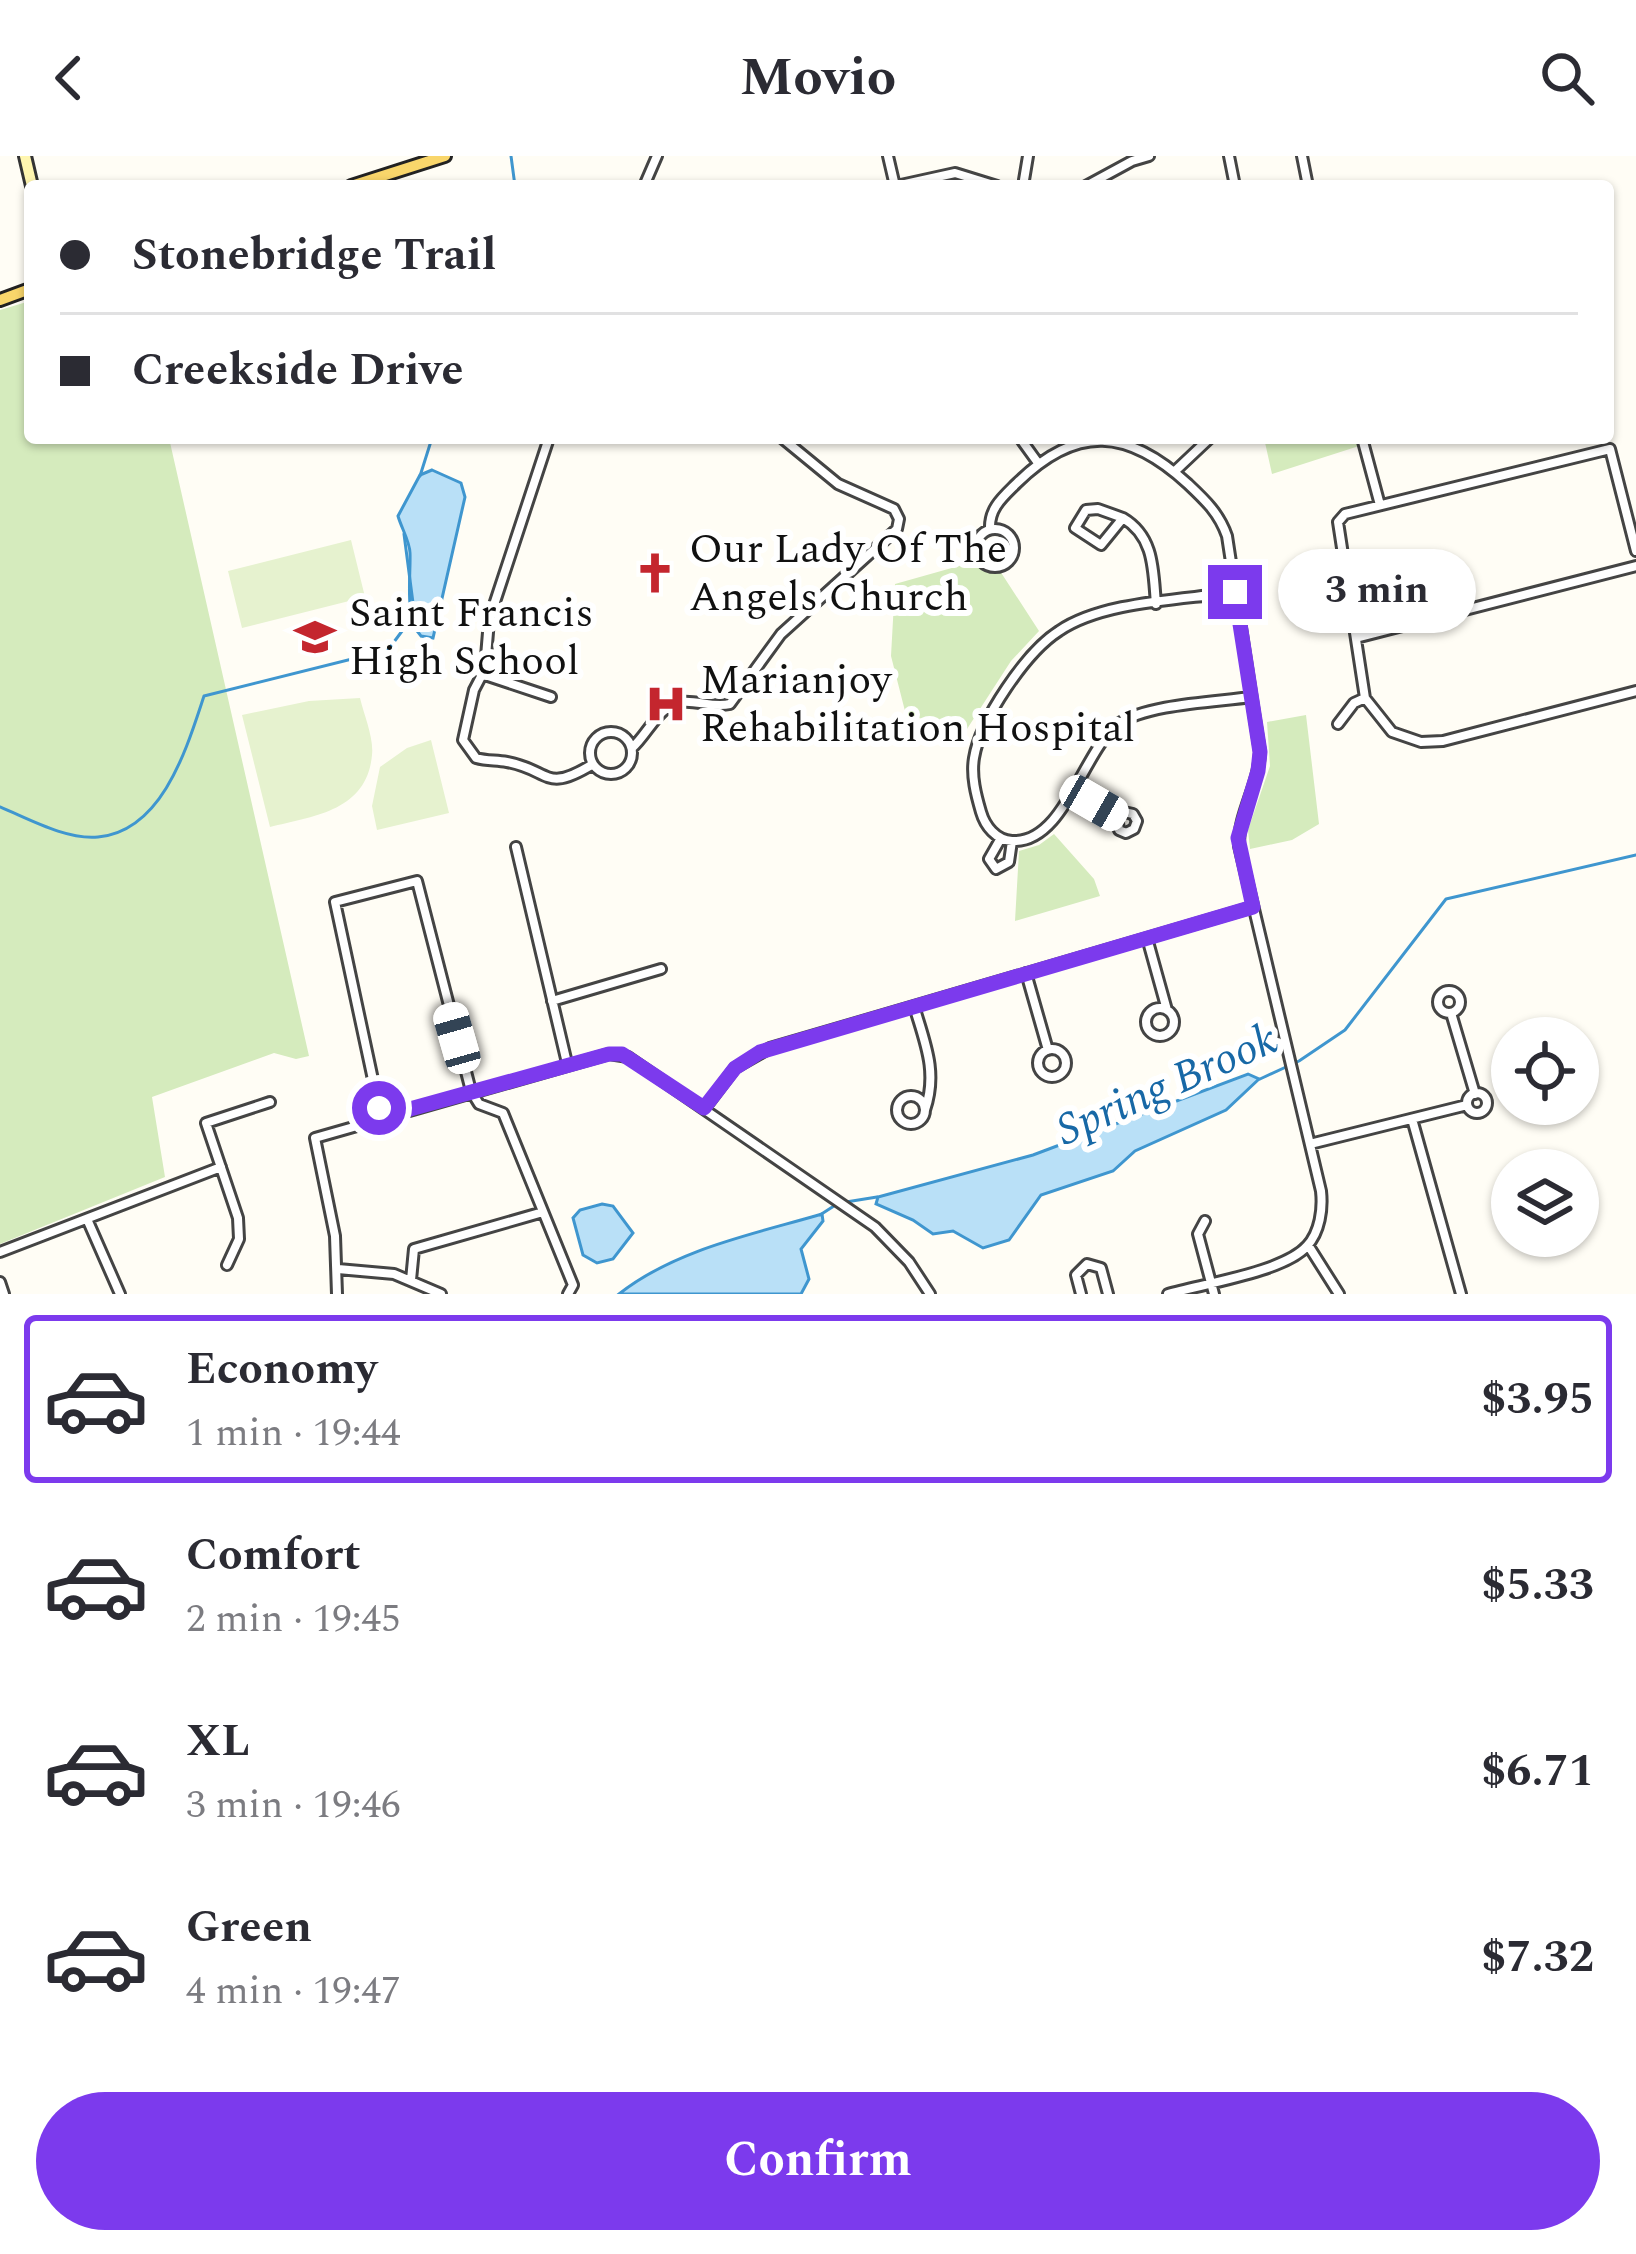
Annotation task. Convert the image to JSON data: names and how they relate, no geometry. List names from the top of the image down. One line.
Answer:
{"water":["Spring Brook"],"places":{"church":["Our Lady Of The Angels Church"],"school or university":["Saint Francis High School"],"hospital":["Marianjoy Rehabilitation Hospital"]},"page":{"header":"Movio","banner":["Stonebridge Trail","Creekside Drive"],"bubble":"3 min","list":[{"name":"Economy","note":"1 min · 19:44","value":"$3.95"},{"name":"Comfort","note":"2 min · 19:45","value":"$5.33"},{"name":"XL","note":"3 min · 19:46","value":"$6.71"},{"name":"Green","note":"4 min · 19:47","value":"$7.32"}],"buttons":"Confirm"}}
